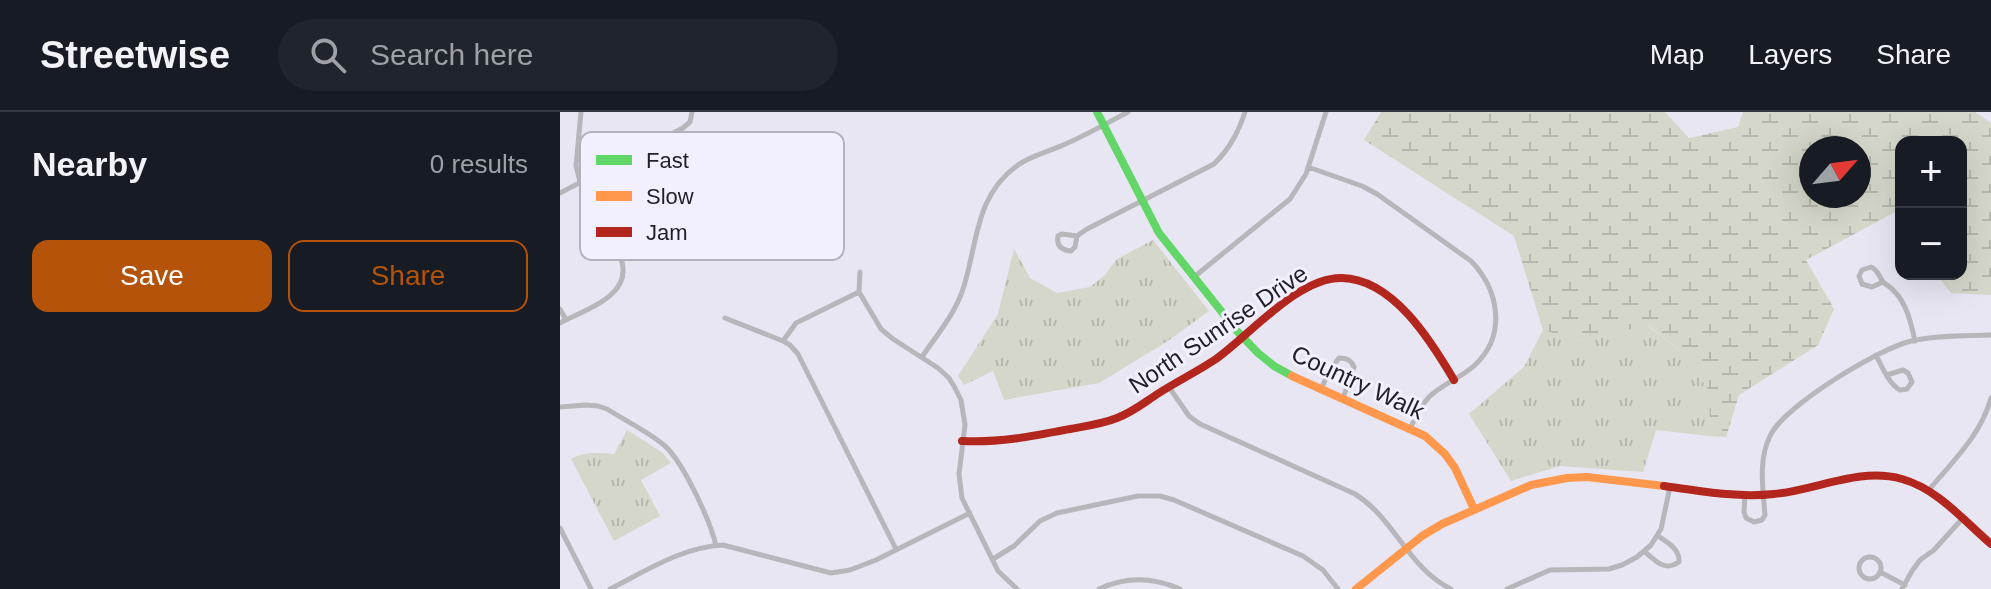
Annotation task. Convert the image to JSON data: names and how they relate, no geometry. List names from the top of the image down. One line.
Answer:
{"streets":{"street":["North Sunrise Drive","Country Walk"]},"crossings":[["North Sunrise Drive","Country Walk"]],"legend":["Fast","Slow","Jam"],"north":"top right","page":{"header":"Streetwise","search":"Search here","nav":["Map","Layers","Share"],"heading":["Nearby","0 results"],"map_buttons":["+","−"],"buttons":["Save","Share"]}}
